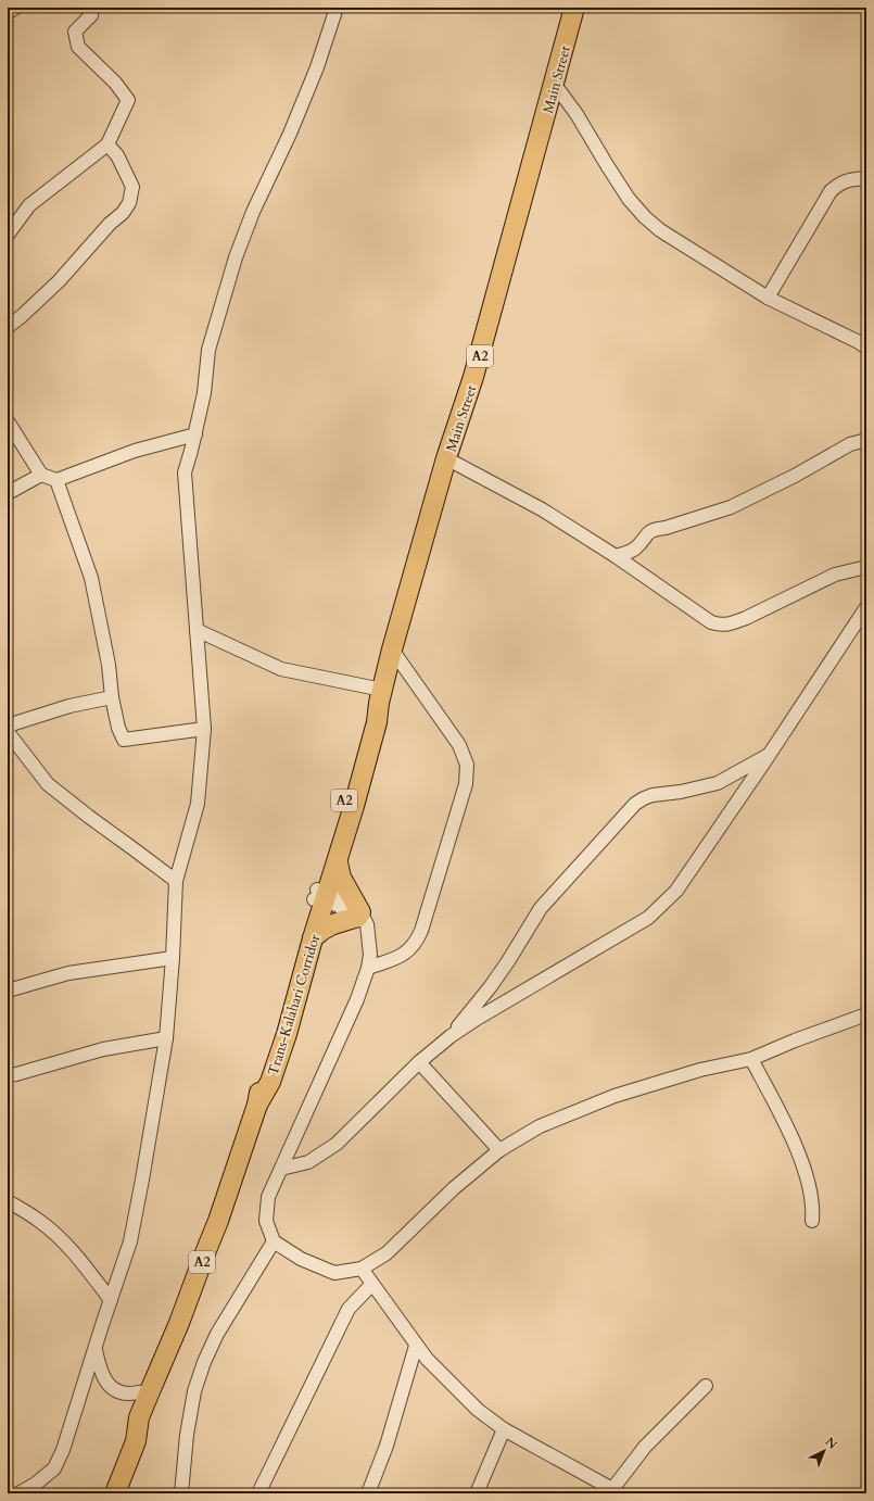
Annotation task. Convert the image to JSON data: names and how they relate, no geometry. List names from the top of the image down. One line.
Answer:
{"streets":{"highway":["Main Street","A2","Trans-Kalahari Corridor"]},"crossings":[["Main Street","Trans-Kalahari Corridor"]],"north":"top right"}
